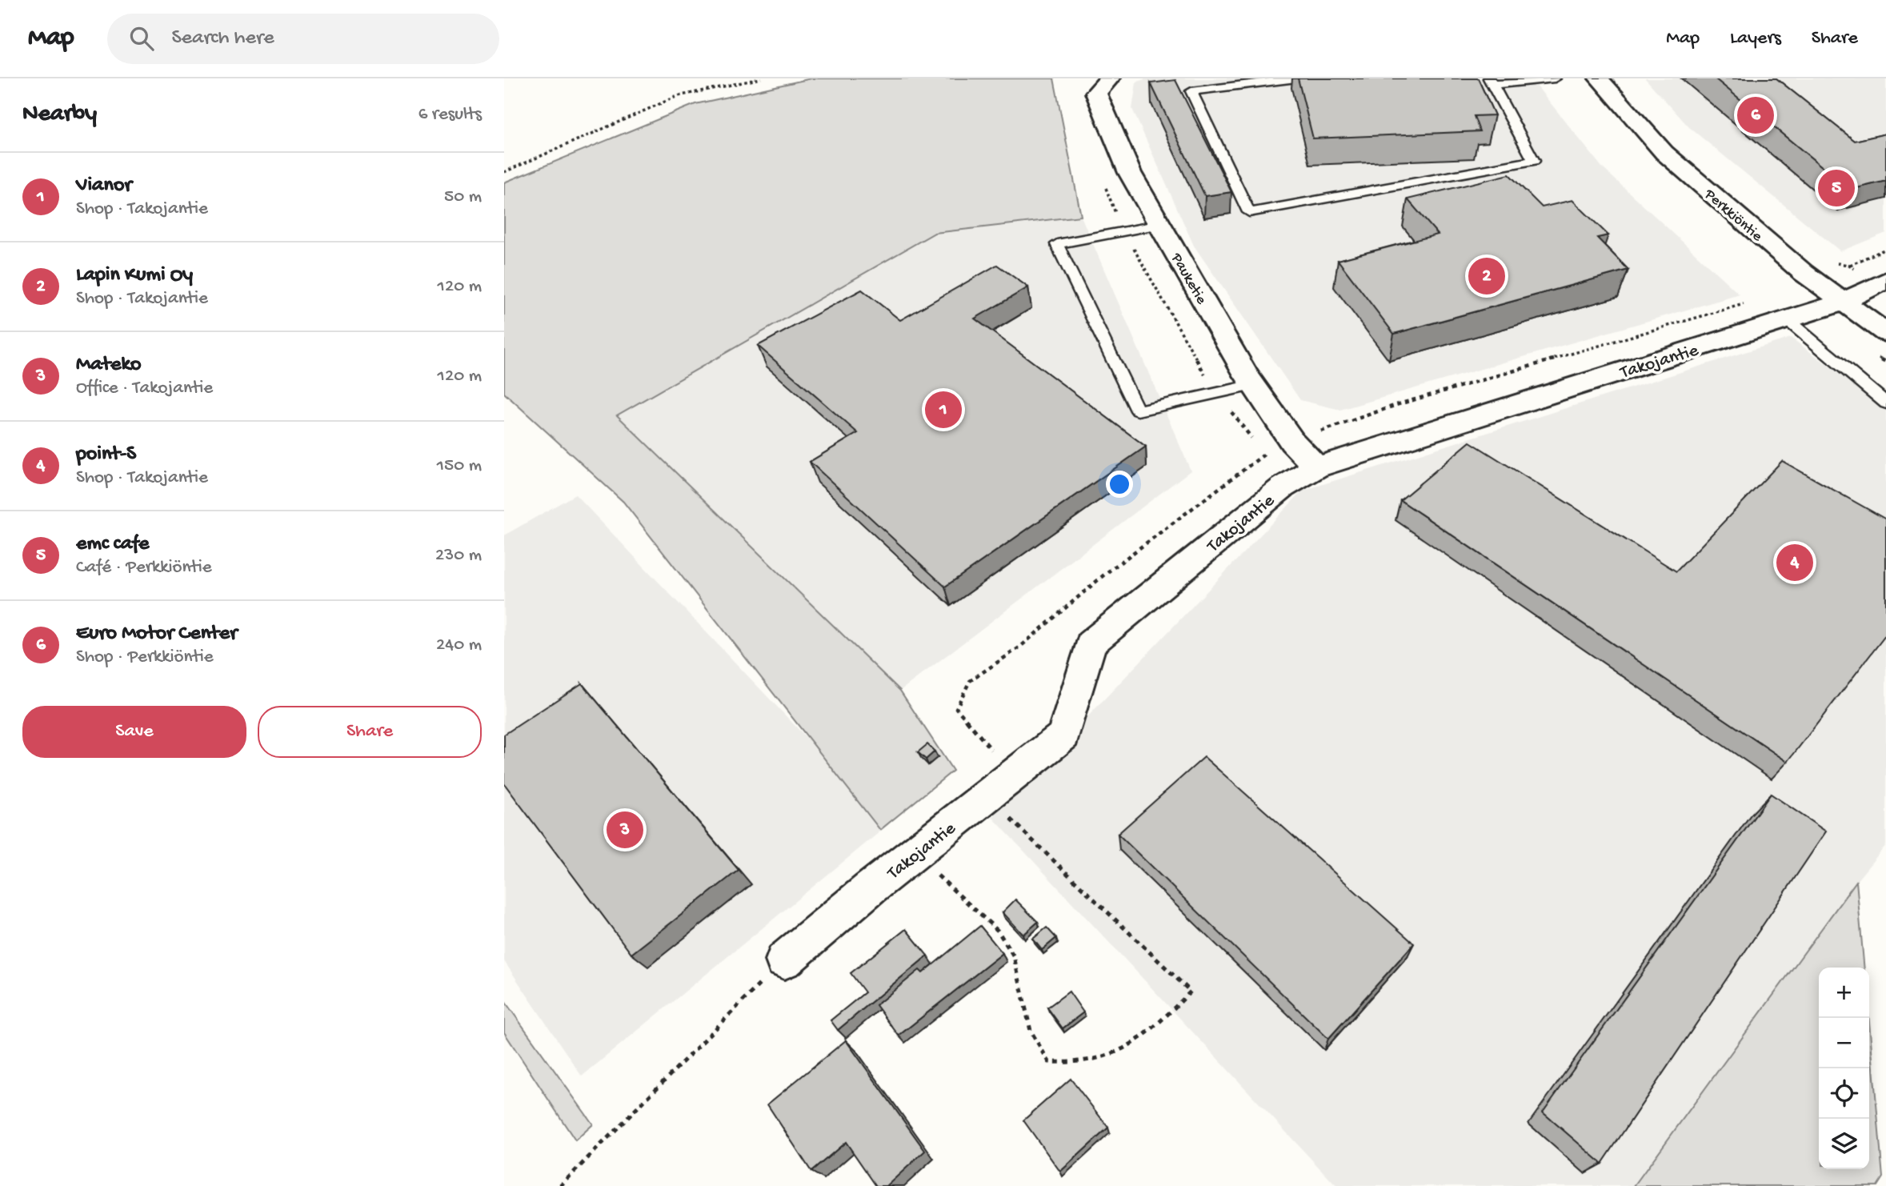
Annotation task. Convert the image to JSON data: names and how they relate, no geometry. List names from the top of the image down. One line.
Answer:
{"streets":{"street":["Perkkiöntie","Pauketie","Takojantie"]},"crossings":[["Perkkiöntie","Takojantie"],["Pauketie","Takojantie"]],"page":{"header":"Map","search":"Search here","nav":["Map","Layers","Share"],"heading":["Nearby","6 results"],"pins":["6","5","2","1","4","3"],"list":[{"mark":"1","name":"Vianor","note":"Shop · Takojantie","value":"50 m"},{"mark":"2","name":"Lapin Kumi Oy","note":"Shop · Takojantie","value":"120 m"},{"mark":"3","name":"Mateko","note":"Office · Takojantie","value":"120 m"},{"mark":"4","name":"point-S","note":"Shop · Takojantie","value":"150 m"},{"mark":"5","name":"emc cafe","note":"Café · Perkkiöntie","value":"230 m"},{"mark":"6","name":"Euro Motor Center","note":"Shop · Perkkiöntie","value":"240 m"}],"buttons":["Save","Share"],"map_buttons":["+","−"]}}
